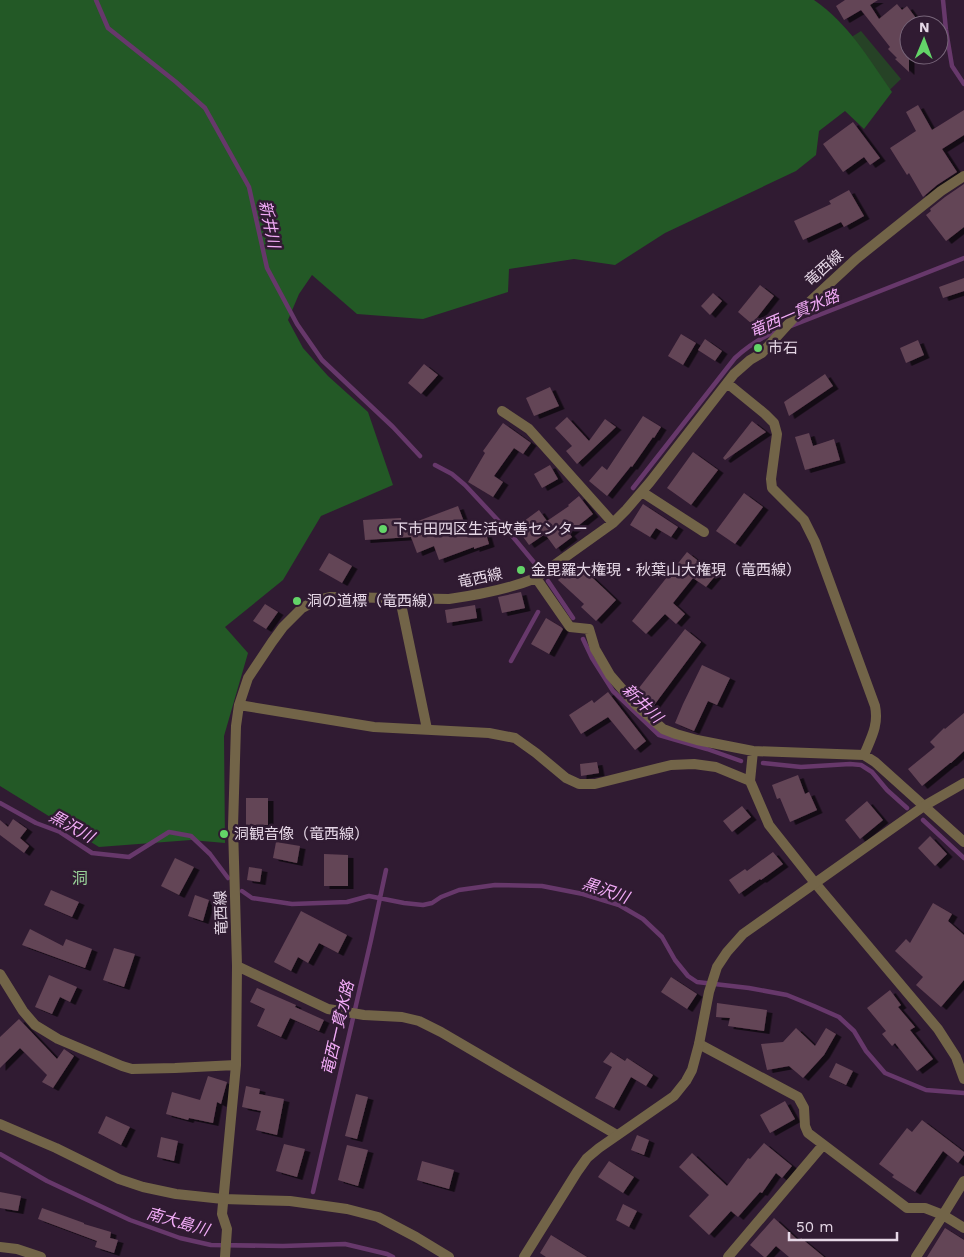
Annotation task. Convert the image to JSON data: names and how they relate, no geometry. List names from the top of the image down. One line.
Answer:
{"streets":{"street":["竜西線"]},"districts":["洞"],"water":["新井川","竜西一貫水路","黒沢川","南大島川"],"places":["市石","下市田四区生活改善センター","金毘羅大権現・秋葉山大権現（竜西線）","洞の道標（竜西線）","洞観音像（竜西線）"],"scale_bar":"50 m","north":"top"}
